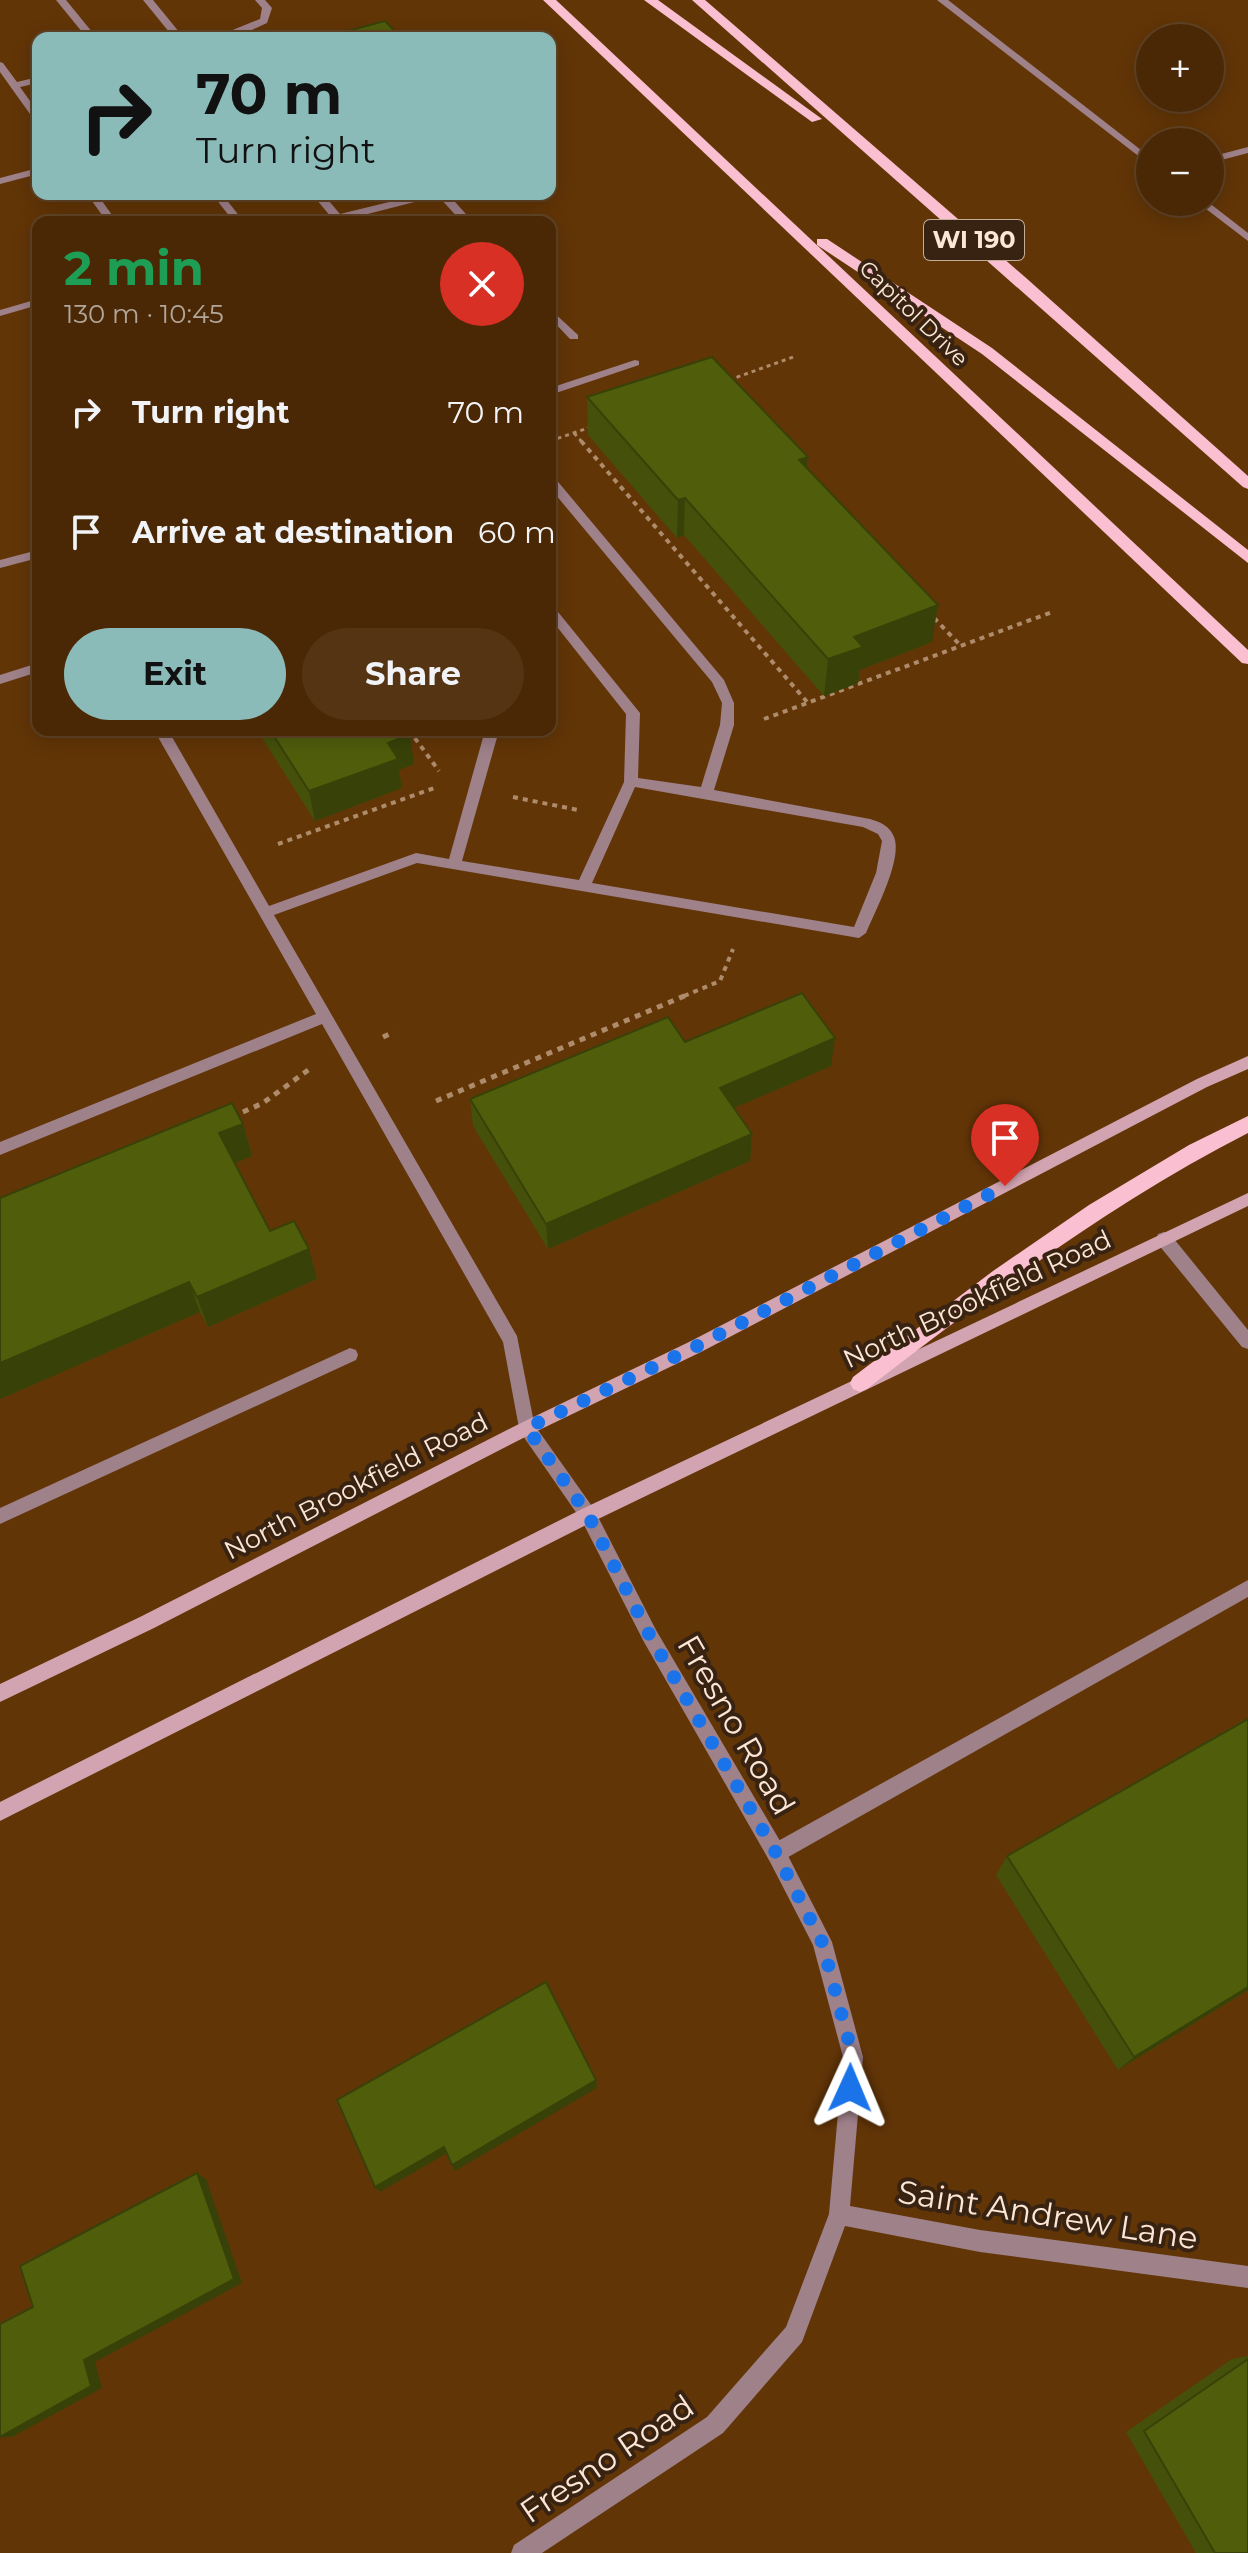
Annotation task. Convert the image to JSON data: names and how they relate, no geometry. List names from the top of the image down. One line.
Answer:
{"streets":{"main road":["WI 190","Capitol Drive"],"street":["North Brookfield Road","Fresno Road","Saint Andrew Lane"]},"crossings":[["North Brookfield Road","Fresno Road"],["Fresno Road","Saint Andrew Lane"]],"page":{"map_buttons":["+","−"],"turn":["70 m","Turn right"],"heading":["2 min","130 m · 10:45"],"list":[{"name":"Turn right","value":"70 m"},{"name":"Arrive at destination","value":"60 m"}],"buttons":["Exit","Share"]}}
